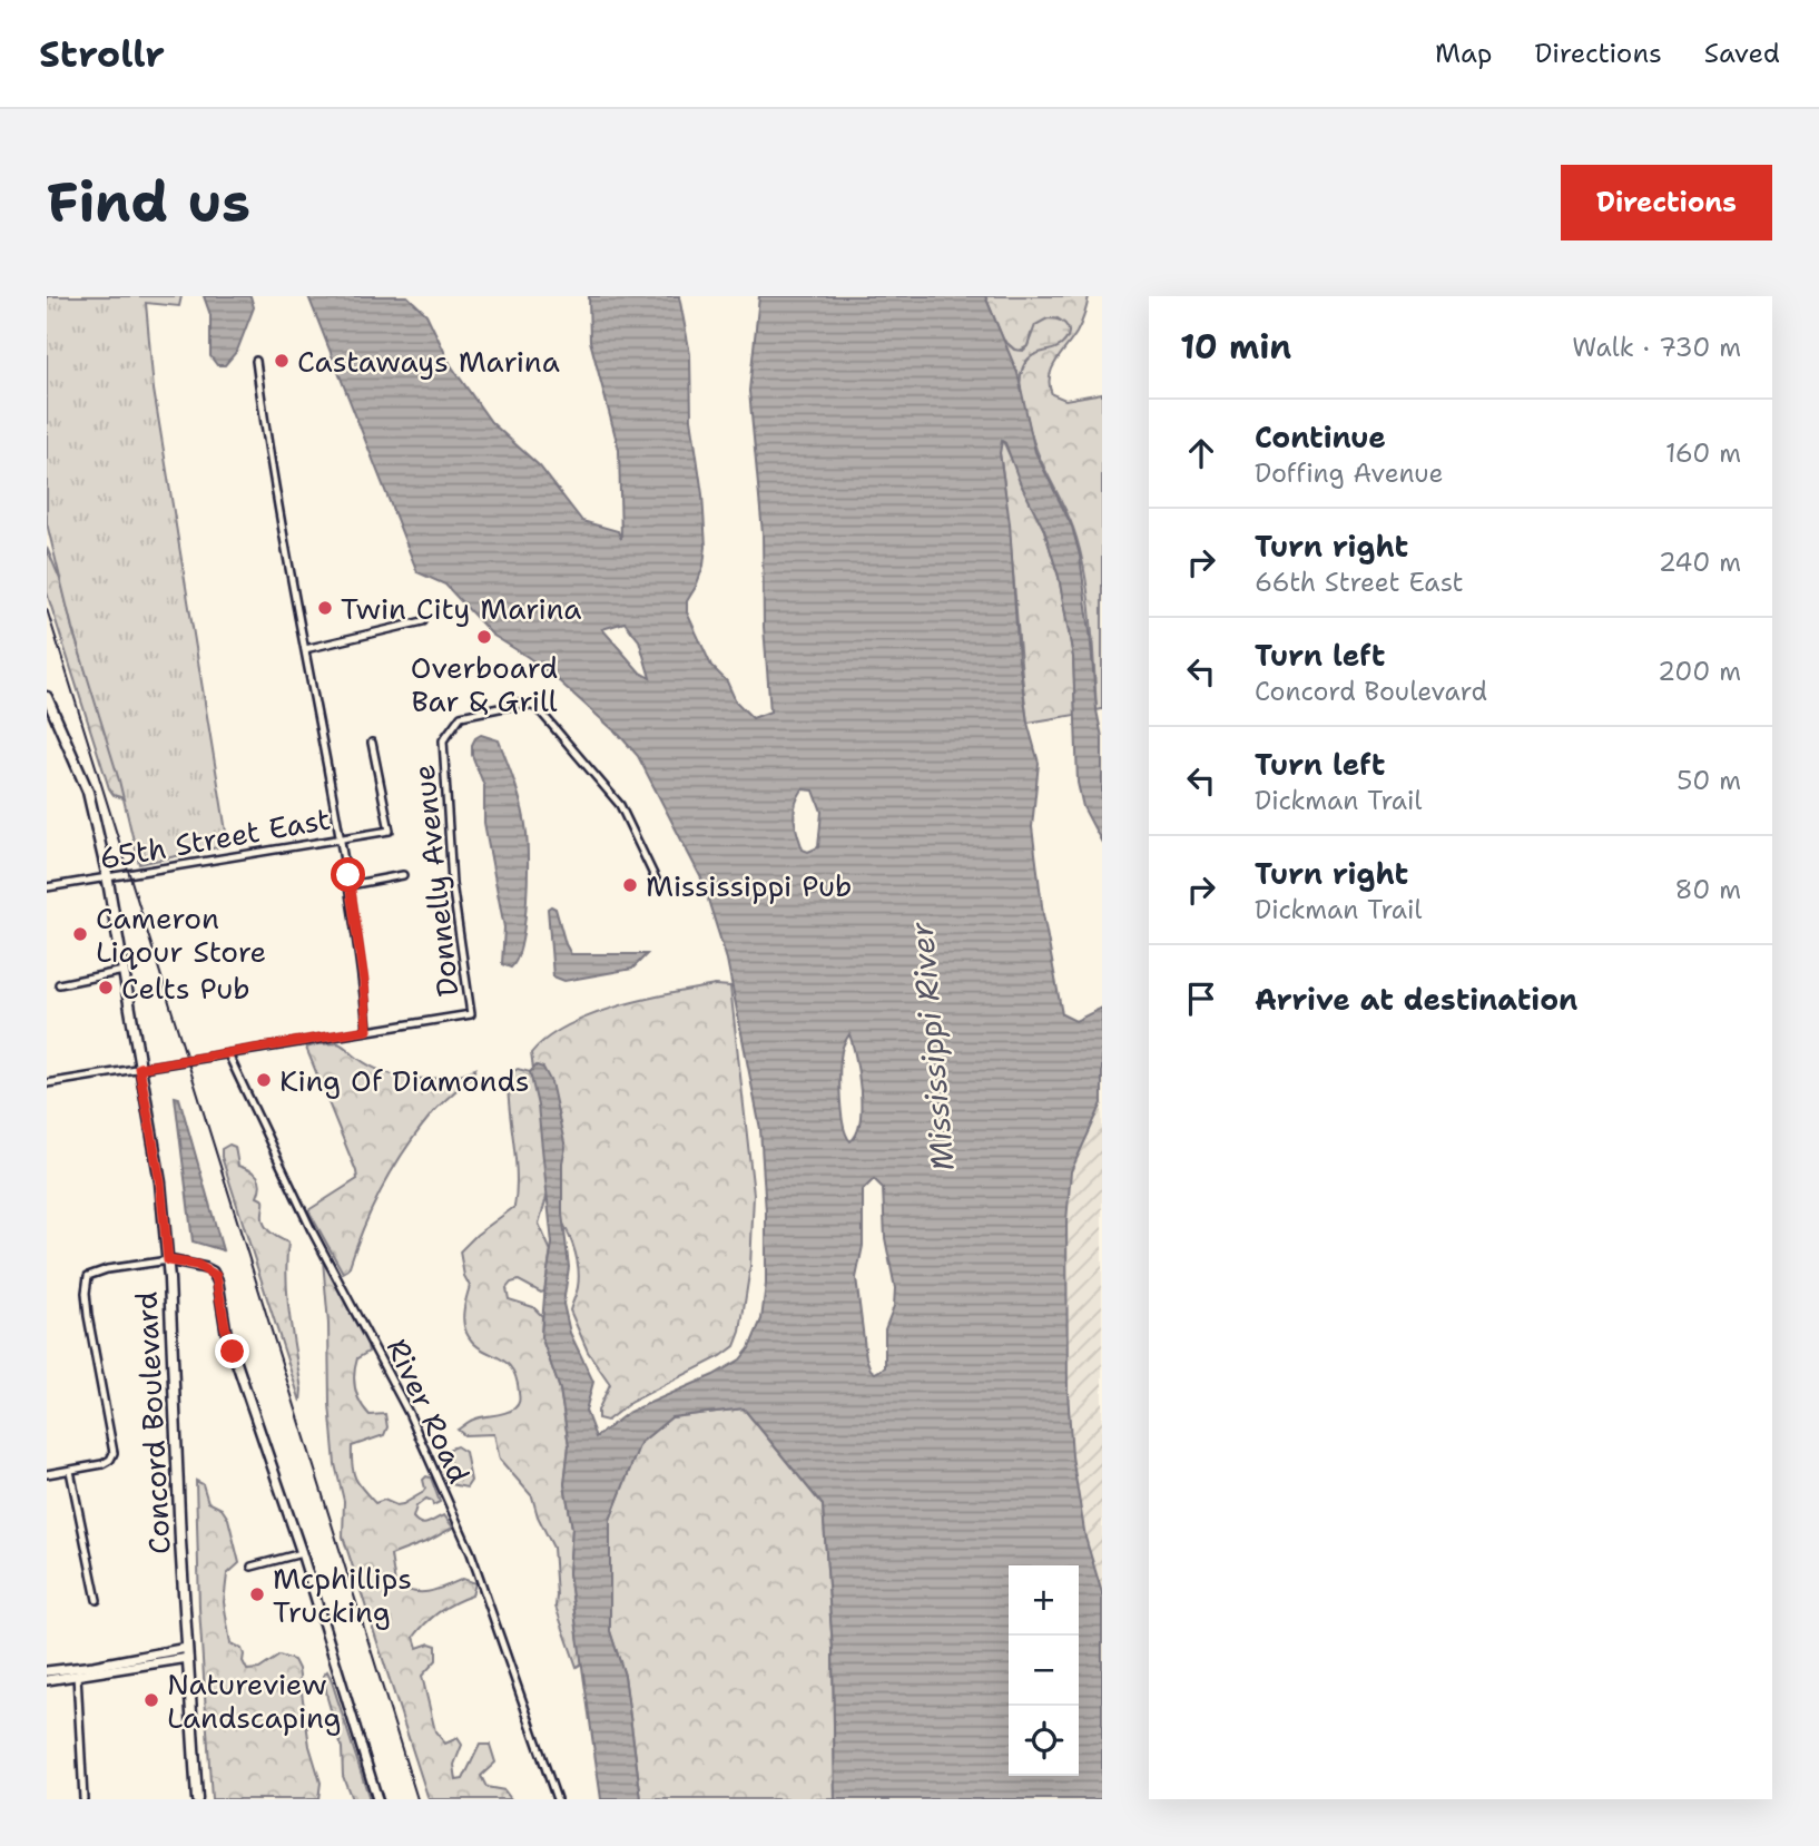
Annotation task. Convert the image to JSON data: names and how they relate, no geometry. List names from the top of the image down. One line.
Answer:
{"streets":{"main road":["Concord Boulevard"],"street":["65th Street East","Donnelly Avenue","River Road"]},"crossings":[["65th Street East","Concord Boulevard"]],"water":["Mississippi River"],"places":["Castaways Marina","Twin City Marina","Overboard Bar & Grill","Mississippi Pub","Cameron Liqour Store","Celts Pub","King Of Diamonds","Mcphillips Trucking","Natureview Landscaping"],"page":{"header":"Strollr","nav":["Map","Directions","Saved"],"buttons":"Directions","title":"Find us","heading":["10 min","Walk · 730 m"],"list":[["Continue","Doffing Avenue","160 m"],["Turn right","66th Street East","240 m"],["Turn left","Concord Boulevard","200 m"],["Turn left","Dickman Trail","50 m"],["Turn right","Dickman Trail","80 m"],"Arrive at destination"],"map_buttons":["+","−"]}}
